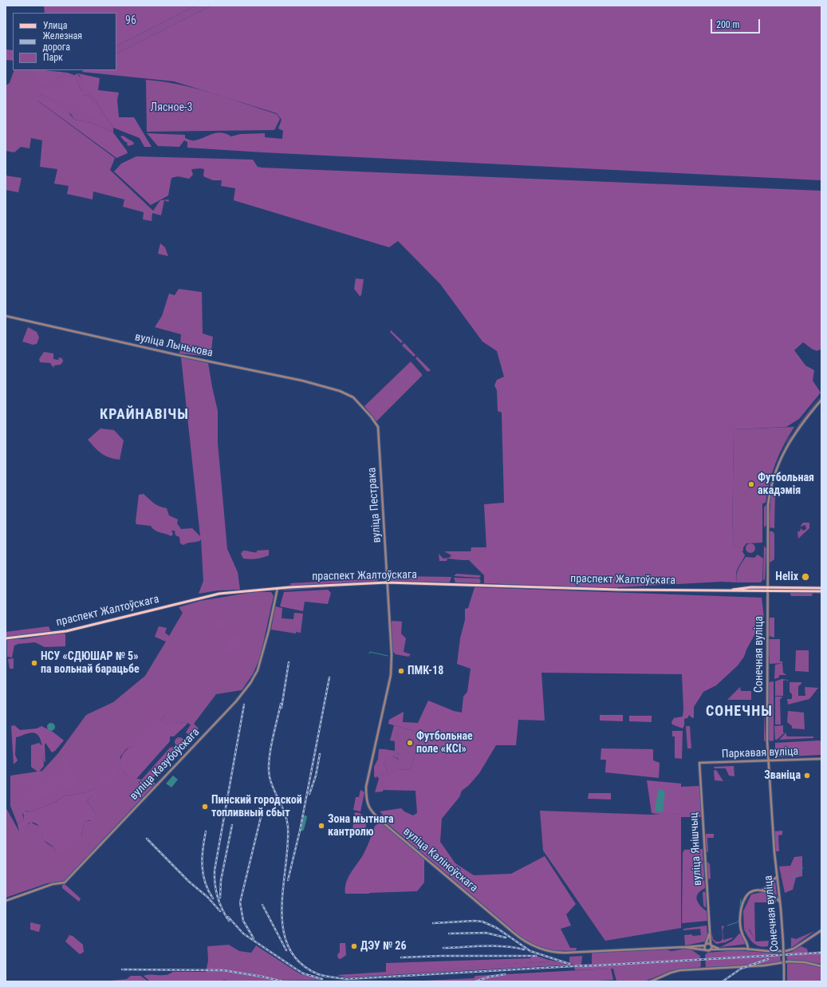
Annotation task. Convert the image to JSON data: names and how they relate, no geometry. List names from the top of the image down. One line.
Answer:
{"streets":{"main road":["праспект Жалтоўскага"],"street":["вуліца Лынькова","вуліца Пестрака","Сонечная вуліца","Паркавая вуліца","вуліца Казубоўскага","вуліца Янішчыц","вуліца Каліноўскага"]},"crossings":[["вуліца Лынькова","вуліца Пестрака"],["вуліца Пестрака","праспект Жалтоўскага"],["вуліца Пестрака","вуліца Каліноўскага"],["праспект Жалтоўскага","Сонечная вуліца"],["праспект Жалтоўскага","вуліца Казубоўскага"],["праспект Жалтоўскага","вуліца Каліноўскага"],["Сонечная вуліца","Паркавая вуліца"],["Паркавая вуліца","вуліца Янішчыц"],["вуліца Янішчыц","вуліца Каліноўскага"]],"districts":["КРАЙНАВІЧЫ","СОНЕЧНЫ"],"parks":["96","Лясное-3"],"places":["Футбольная акадэмія","Helix","НСУ «СДЮШАР № 5» па вольнай барацьбе","ПМК-18","Футбольнае поле «КСІ»","Званіца","Пинский городской топливный сбыт","Зона мытнага кантролю","ДЭУ № 26"],"legend":["Улица","Железная дорога","Парк"],"scale_bar":"200 m"}
